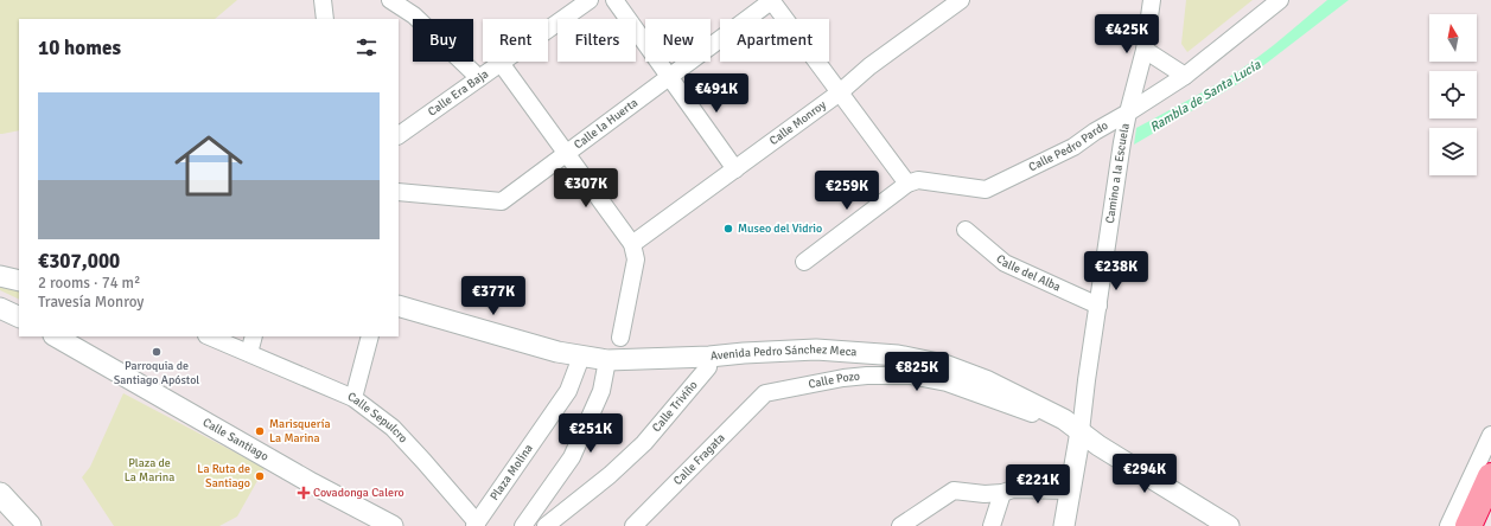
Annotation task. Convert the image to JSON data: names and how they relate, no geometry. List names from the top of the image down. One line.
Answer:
{"streets":{"street":["Calle Era Baja","Calle Monroy","Calle la Huerta","Calle Pedro Pardo","Camino a la Escuela","Calle del Alba","Avenida Pedro Sánchez Meca","Calle Pozo","Calle Triviño","Calle Sepulcro","Calle Santiago","Calle Fragata","Plaza Molina"]},"crossings":[["Calle Pedro Pardo","Camino a la Escuela"],["Camino a la Escuela","Calle del Alba"],["Camino a la Escuela","Avenida Pedro Sánchez Meca"],["Avenida Pedro Sánchez Meca","Calle Pozo"],["Avenida Pedro Sánchez Meca","Calle Triviño"],["Avenida Pedro Sánchez Meca","Plaza Molina"],["Calle Pozo","Calle Fragata"],["Calle Sepulcro","Plaza Molina"]],"water":["Rambla de Santa Lucía"],"parks":["Plaza de La Marina"],"places":{"other":["Museo del Vidrio","Parroquia de Santiago Apóstol","Marisquería La Marina","La Ruta de Santiago"],"health":["Covadonga Calero"]},"north":"top","page":{"price":["€425K","€491K","€307K","€259K","€238K","€377K","€825K","€251K","€294K","€221K"],"chip":["Buy","Rent","Filters","New","Apartment"],"heading":"10 homes","list":[{"name":"€307,000","note":"2 rooms · 74 m² · Travesía Monroy"}]}}
